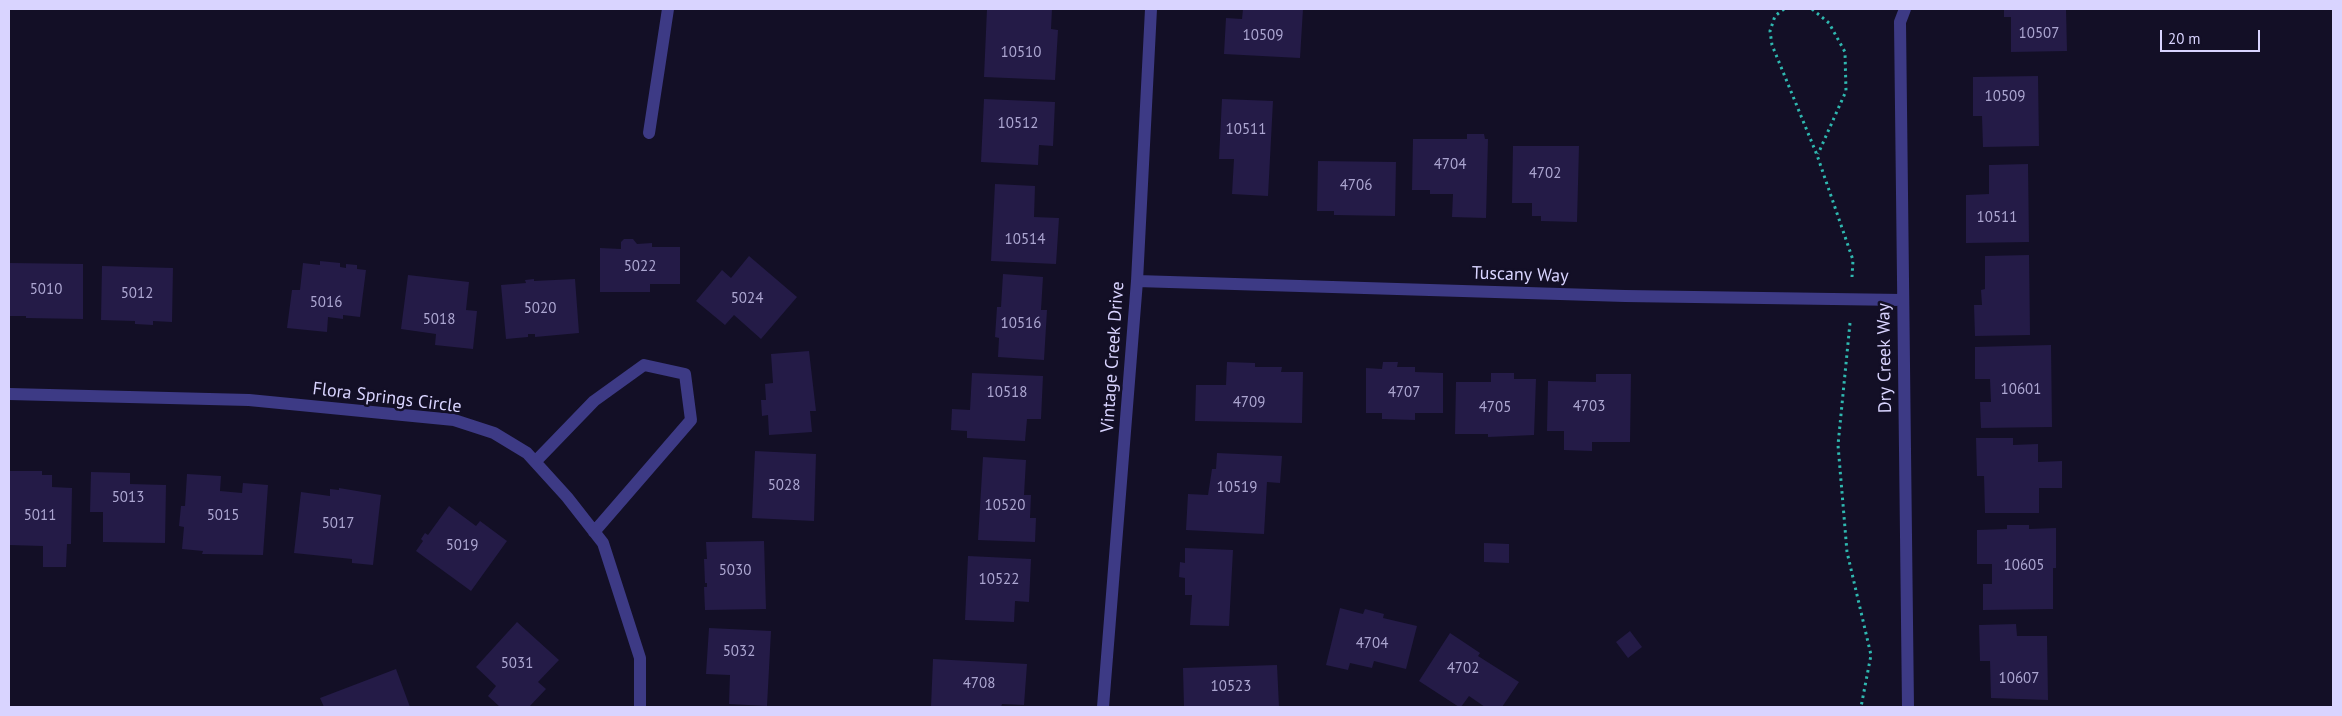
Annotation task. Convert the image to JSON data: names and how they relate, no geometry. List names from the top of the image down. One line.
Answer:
{"streets":{"street":["Tuscany Way","Vintage Creek Drive","Dry Creek Way","Flora Springs Circle"]},"crossings":[["Tuscany Way","Vintage Creek Drive"],["Tuscany Way","Dry Creek Way"]],"house_numbers":["10507","10509","10510","10509","10512","10511","4704","4702","4706","10511","10514","5022","5010","5012","5024","5016","5020","5018","10516","10601","10518","4707","4709","4703","4705","5028","10519","5013","10520","5011","5015","5017","5019","10605","5030","10522","4704","5032","5031","4702","10607","4708","10523"],"scale_bar":"20 m"}
